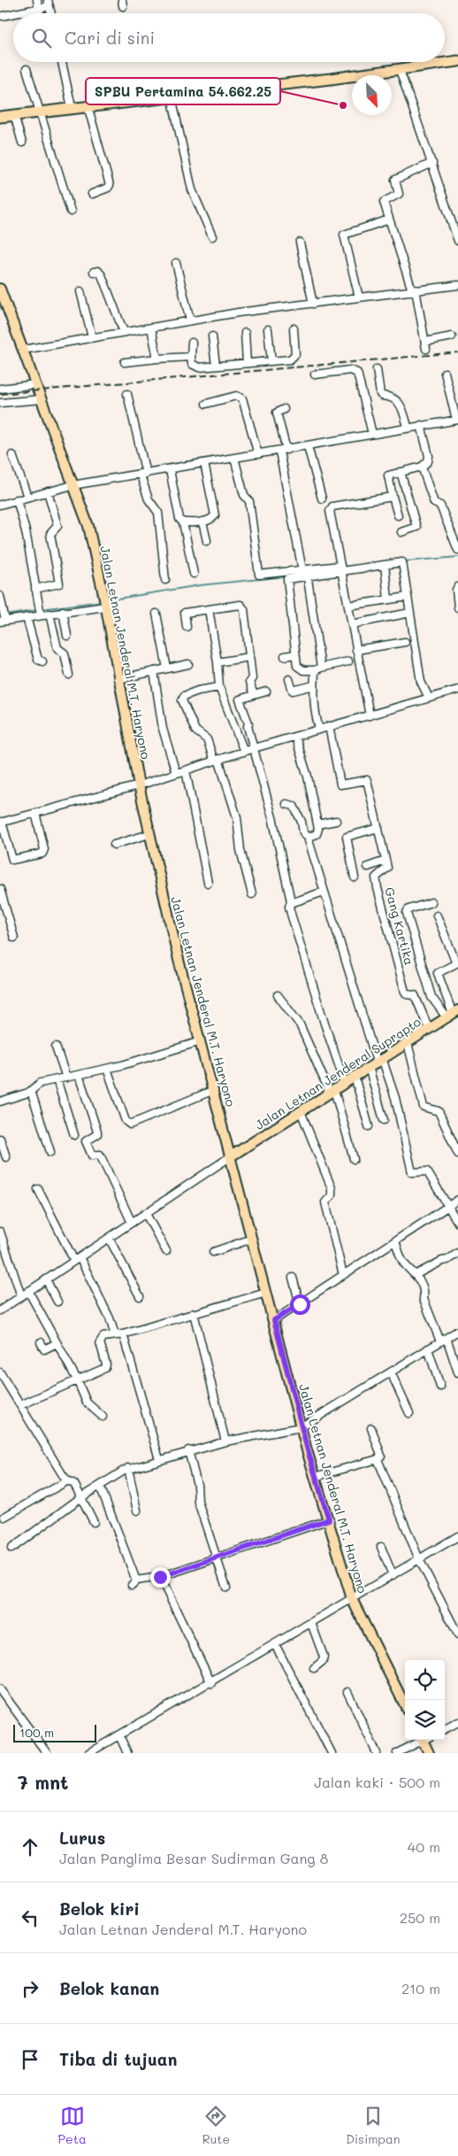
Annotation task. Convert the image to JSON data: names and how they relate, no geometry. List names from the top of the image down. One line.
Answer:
{"streets":{"main road":["Jalan Letnan Jenderal M.T. Haryono","Jalan Letnan Jenderal Suprapto"],"street":["Gang Kartika"]},"crossings":[["Jalan Letnan Jenderal M.T. Haryono","Jalan Letnan Jenderal Suprapto"],["Gang Kartika","Jalan Letnan Jenderal Suprapto"]],"places":["SPBU Pertamina 54.662.25"],"scale_bar":"100 m","north":"bottom right","page":{"search":"Cari di sini","scale":"100 m","heading":["7 mnt","Jalan kaki · 500 m"],"list":[["Lurus","Jalan Panglima Besar Sudirman Gang 8","40 m"],["Belok kiri","Jalan Letnan Jenderal M.T. Haryono","250 m"],["Belok kanan","210 m"],"Tiba di tujuan"],"nav":["Peta","Rute","Disimpan"]}}
